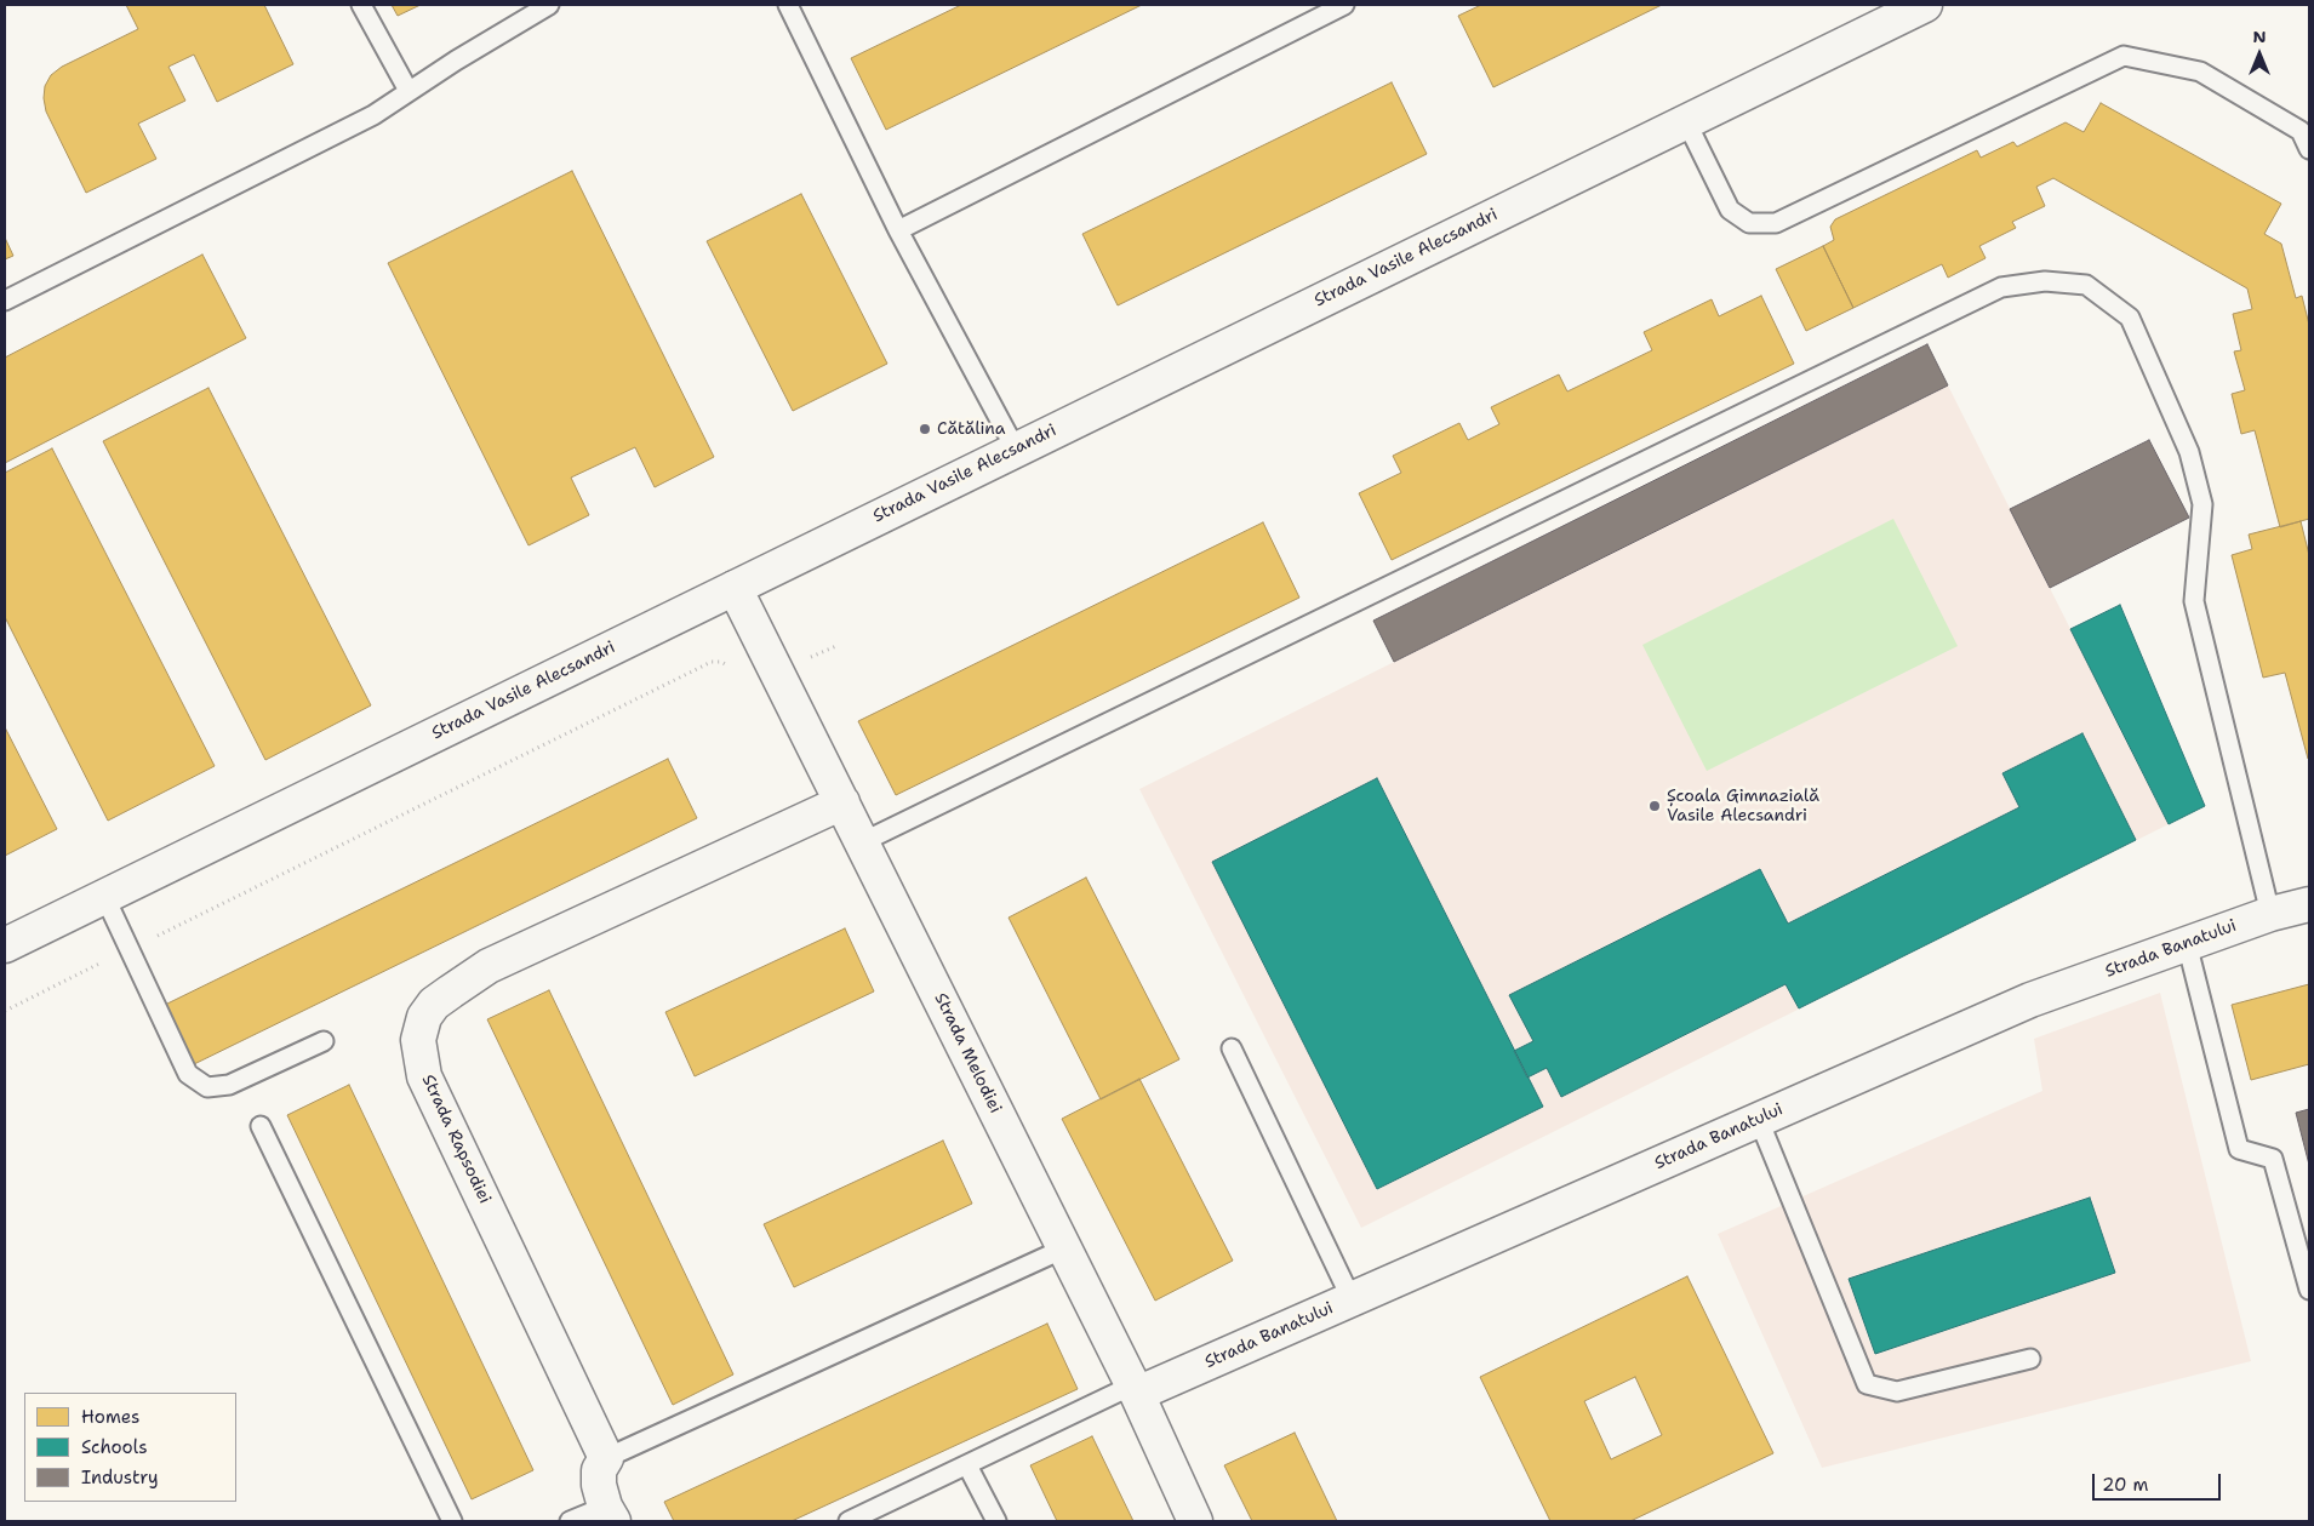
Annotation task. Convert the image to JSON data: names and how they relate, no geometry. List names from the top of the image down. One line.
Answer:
{"streets":{"street":["Strada Vasile Alecsandri","Strada Banatului","Strada Melodiei","Strada Rapsodiei"]},"crossings":[["Strada Vasile Alecsandri","Strada Melodiei"],["Strada Banatului","Strada Melodiei"],["Strada Melodiei","Strada Rapsodiei"]],"places":["Cătălina","Școala Gimnazială Vasile Alecsandri"],"legend":["Homes","Schools","Industry"],"scale_bar":"20 m","north":"top"}
